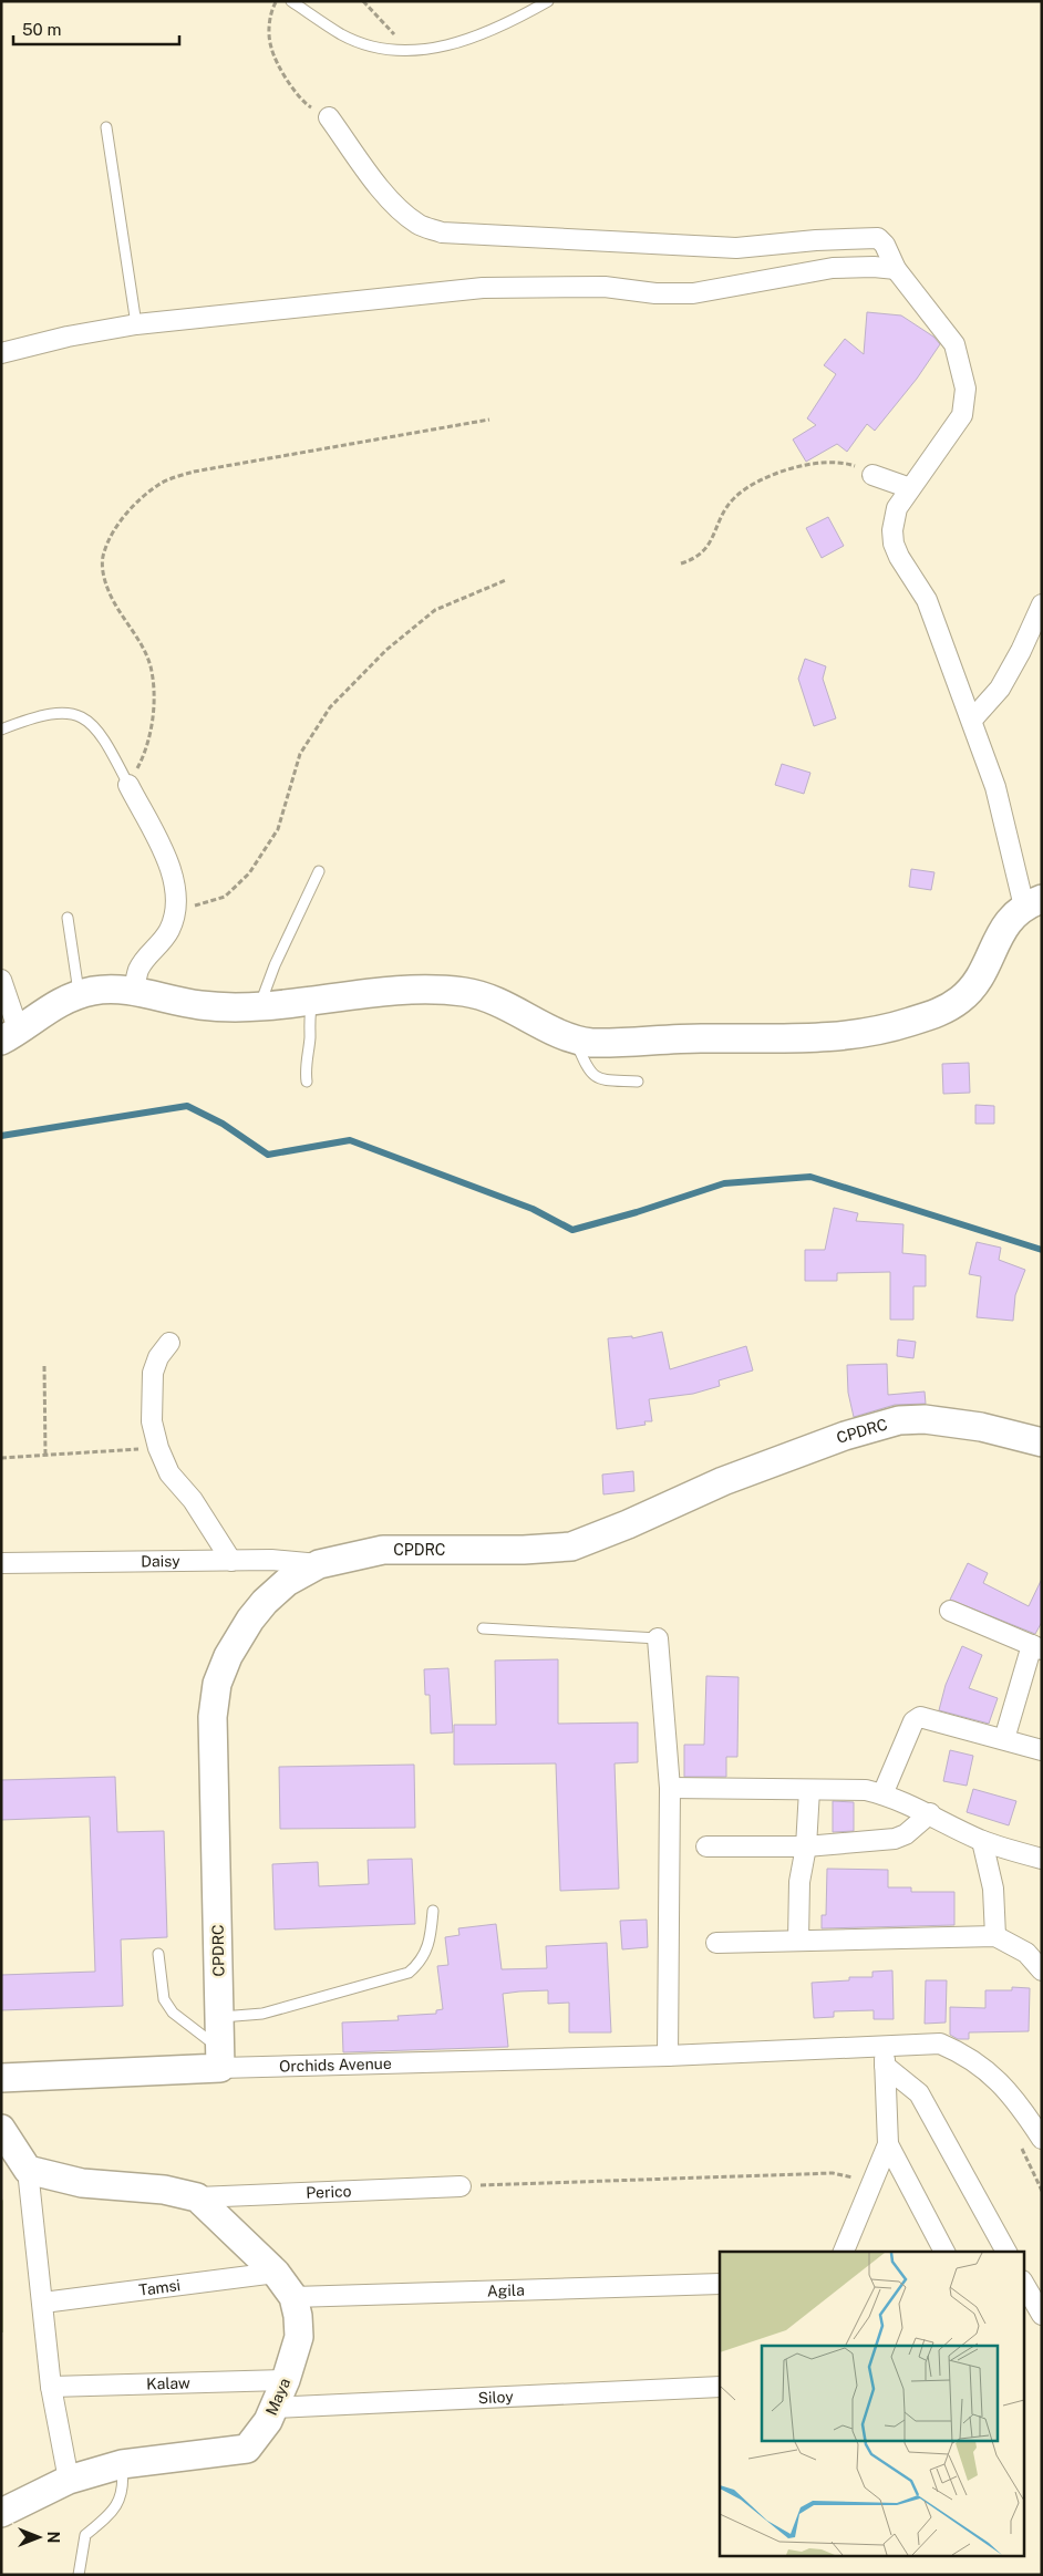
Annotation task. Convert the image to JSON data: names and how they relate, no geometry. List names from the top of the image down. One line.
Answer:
{"streets":{"street":["CPDRC","Daisy","Orchids Avenue","Perico","Tamsi","Agila","Kalaw","Maya","Siloy"]},"crossings":[["CPDRC","Daisy"],["CPDRC","Orchids Avenue"],["Perico","Maya"],["Tamsi","Maya"],["Agila","Maya"],["Kalaw","Maya"],["Maya","Siloy"]],"scale_bar":"50 m","north":"right"}
